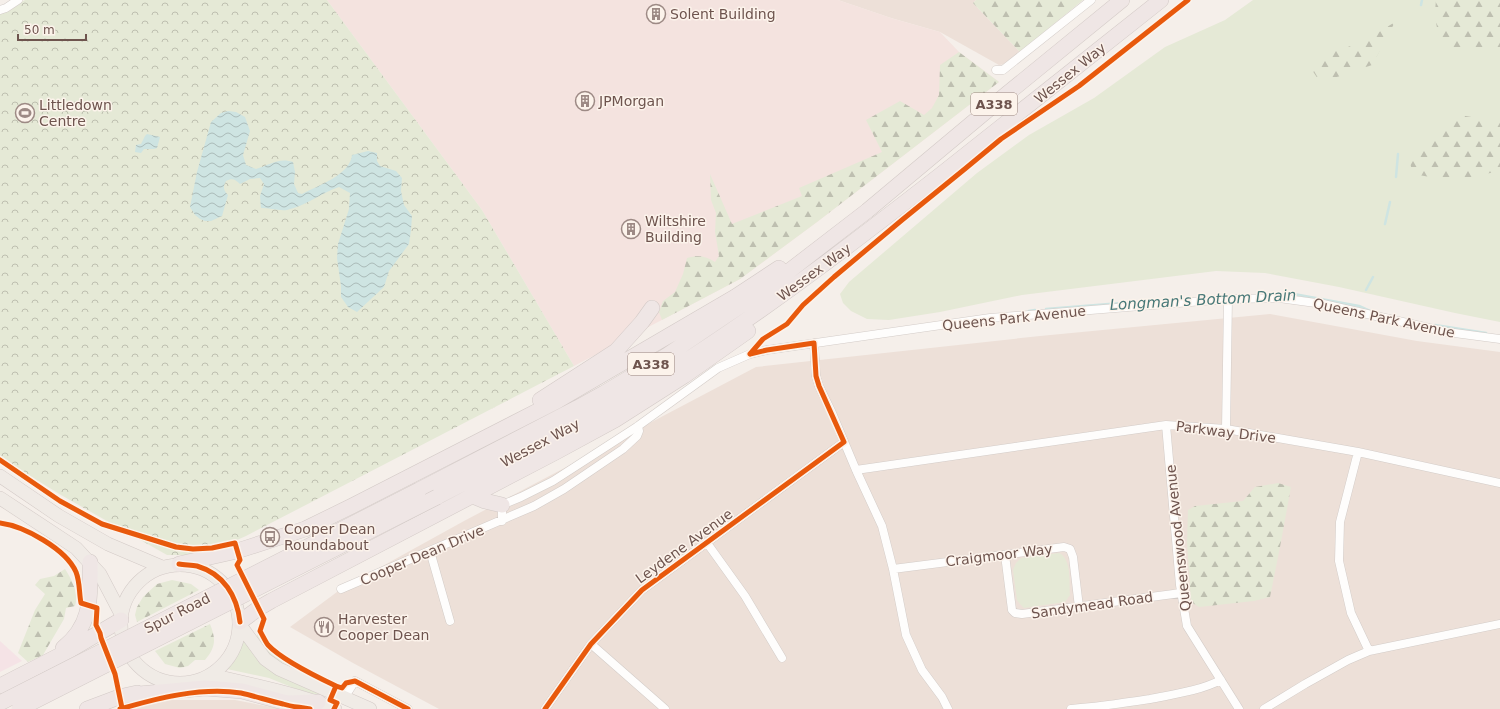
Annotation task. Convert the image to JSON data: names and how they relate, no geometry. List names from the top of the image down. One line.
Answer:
{"streets":{"highway":["Wessex Way","A338","Spur Road"],"street":["Queens Park Avenue","Parkway Drive","Queenswood Avenue","Leydene Avenue","Cooper Dean Drive","Craigmoor Way","Sandymead Road"]},"crossings":[["Wessex Way","Spur Road"],["Queens Park Avenue","Cooper Dean Drive"],["Parkway Drive","Queenswood Avenue"],["Queenswood Avenue","Sandymead Road"],["Craigmoor Way","Sandymead Road"]],"water":["Longman's Bottom Drain"],"places":{"building":["Solent Building","JPMorgan","Wiltshire Building"],"sports":["Littledown Centre"],"bus stop":["Cooper Dean Roundabout"],"restaurant":["Harvester Cooper Dean"]},"scale_bar":"50 m"}
